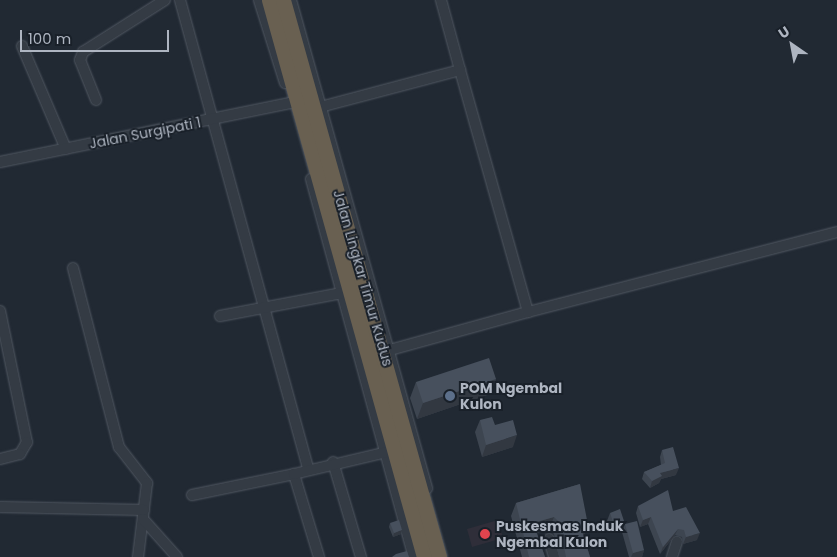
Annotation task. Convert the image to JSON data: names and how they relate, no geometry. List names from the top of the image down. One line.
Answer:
{"streets":{"highway":["Jalan Lingkar Timur Kudus"],"street":["Jalan Surgipati 1"]},"places":["POM Ngembal Kulon","Puskesmas Induk Ngembal Kulon"],"scale_bar":"100 m","north":"top left"}
